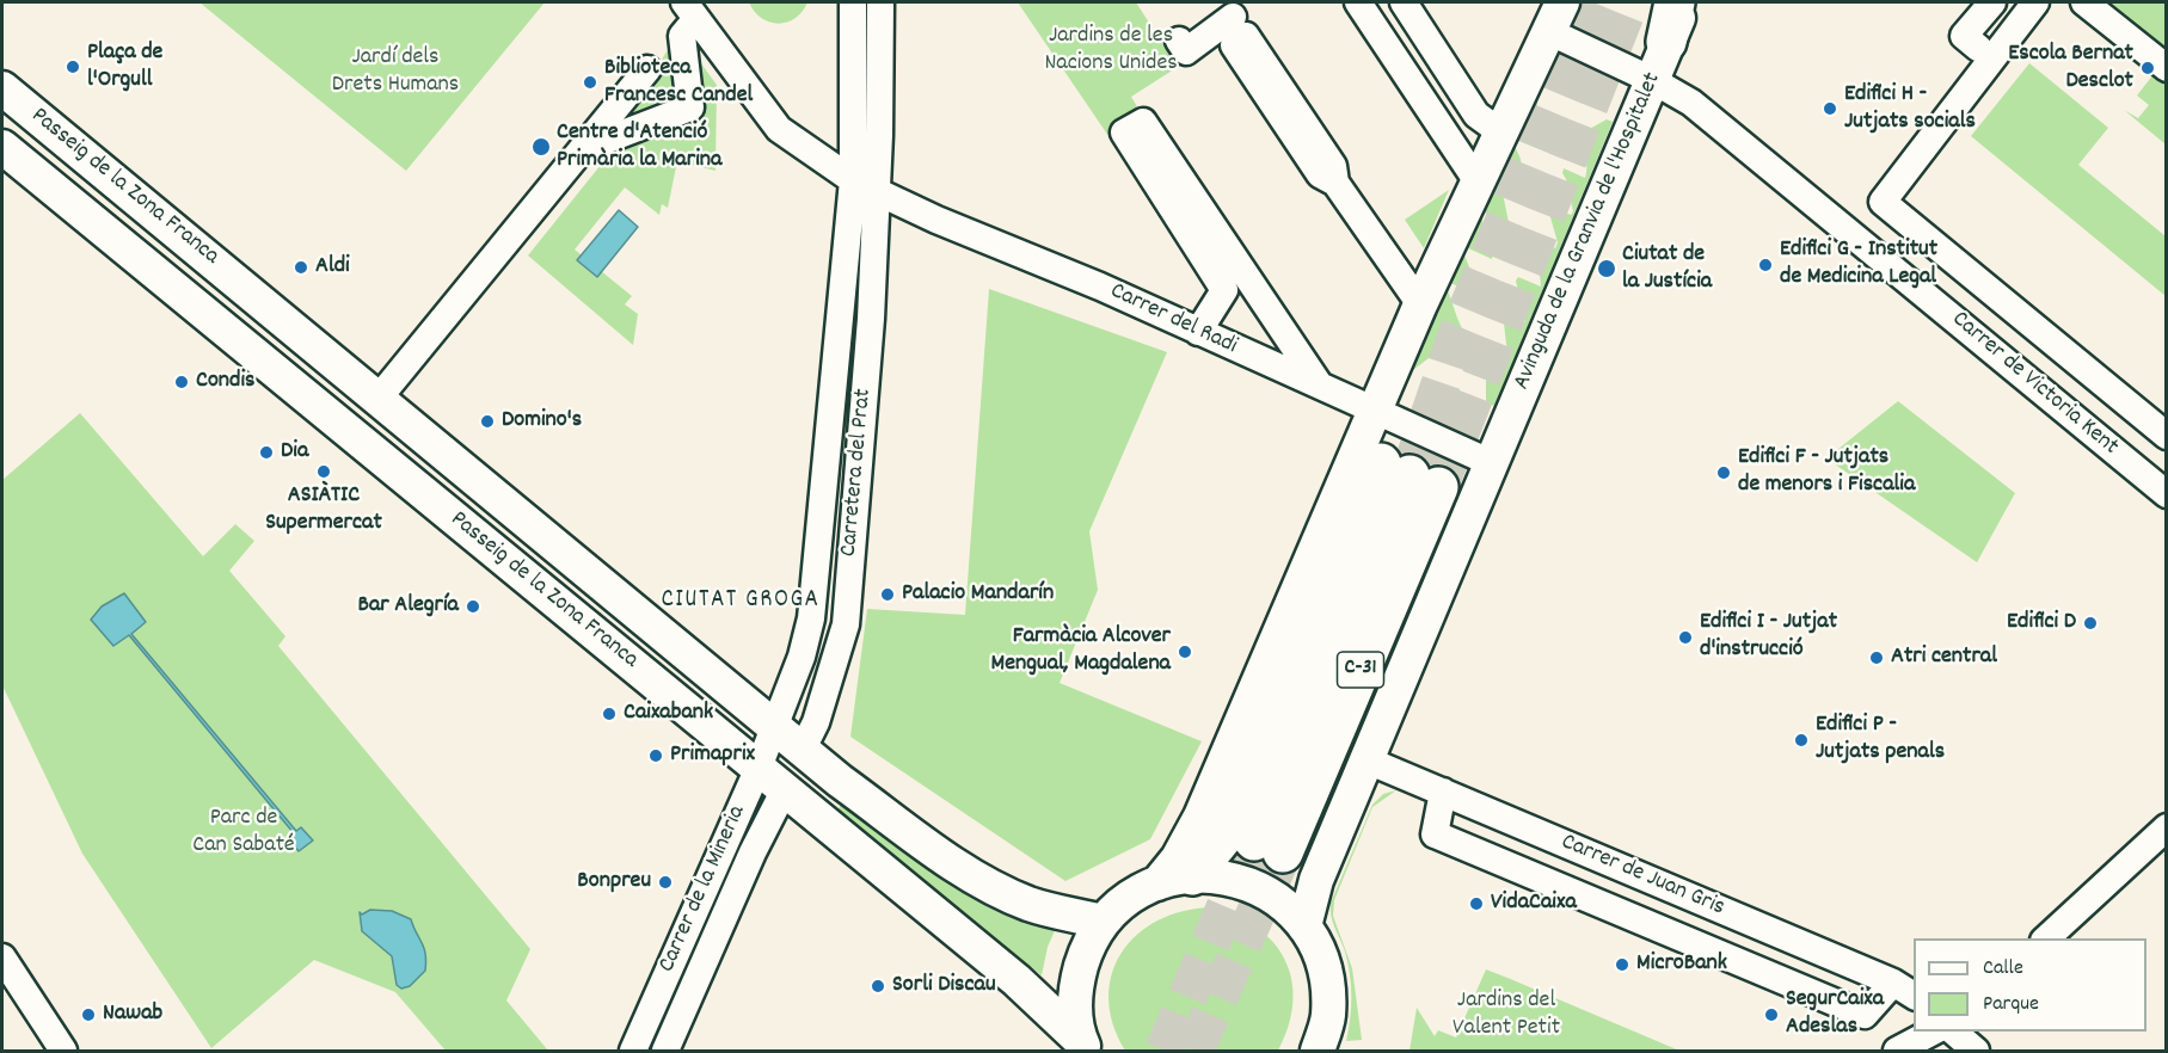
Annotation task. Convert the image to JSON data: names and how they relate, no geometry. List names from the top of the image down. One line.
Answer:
{"streets":{"highway":["C-31"],"main road":["Passeig de la Zona Franca","Avinguda de la Granvia de l'Hospitalet"],"street":["Carrer del Radi","Carrer de Victoria Kent","Carretera del Prat","Carrer de Juan Gris","Carrer de la Mineria"]},"crossings":[["Passeig de la Zona Franca","Carretera del Prat"],["Passeig de la Zona Franca","Carrer de la Mineria"],["Avinguda de la Granvia de l'Hospitalet","Carrer del Radi"],["Avinguda de la Granvia de l'Hospitalet","Carrer de Victoria Kent"],["Avinguda de la Granvia de l'Hospitalet","Carrer de Juan Gris"],["Carrer del Radi","Carretera del Prat"],["Carretera del Prat","Carrer de la Mineria"]],"districts":["CIUTAT GROGA"],"parks":["Jardins de les Nacions Unides","Jardí dels Drets Humans","Parc de Can Sabaté","Jardins del Valent Petit"],"places":["Plaça de l'Orgull","Escola Bernat Desclot","Biblioteca Francesc Candel","Edifici H - Jutjats socials","Centre d'Atenció Primària la Marina","Edifici G - Institut de Medicina Legal","Aldi","Ciutat de la Justícia","Condis","Domino's","Dia","ASIÀTIC Supermercat","Edifici F - Jutjats de menors i Fiscalia","Palacio Mandarín","Bar Alegría","Edifici D","Edifici I - Jutjat d'instrucció","Farmàcia Alcover Mengual, Magdalena","Atri central","Caixabank","Edifici P - Jutjats penals","Primaprix","Bonpreu","VidaCaixa","MicroBank","Sorli Discau","Nawab","SegurCaixa Adeslas"],"legend":["Calle","Parque"]}
